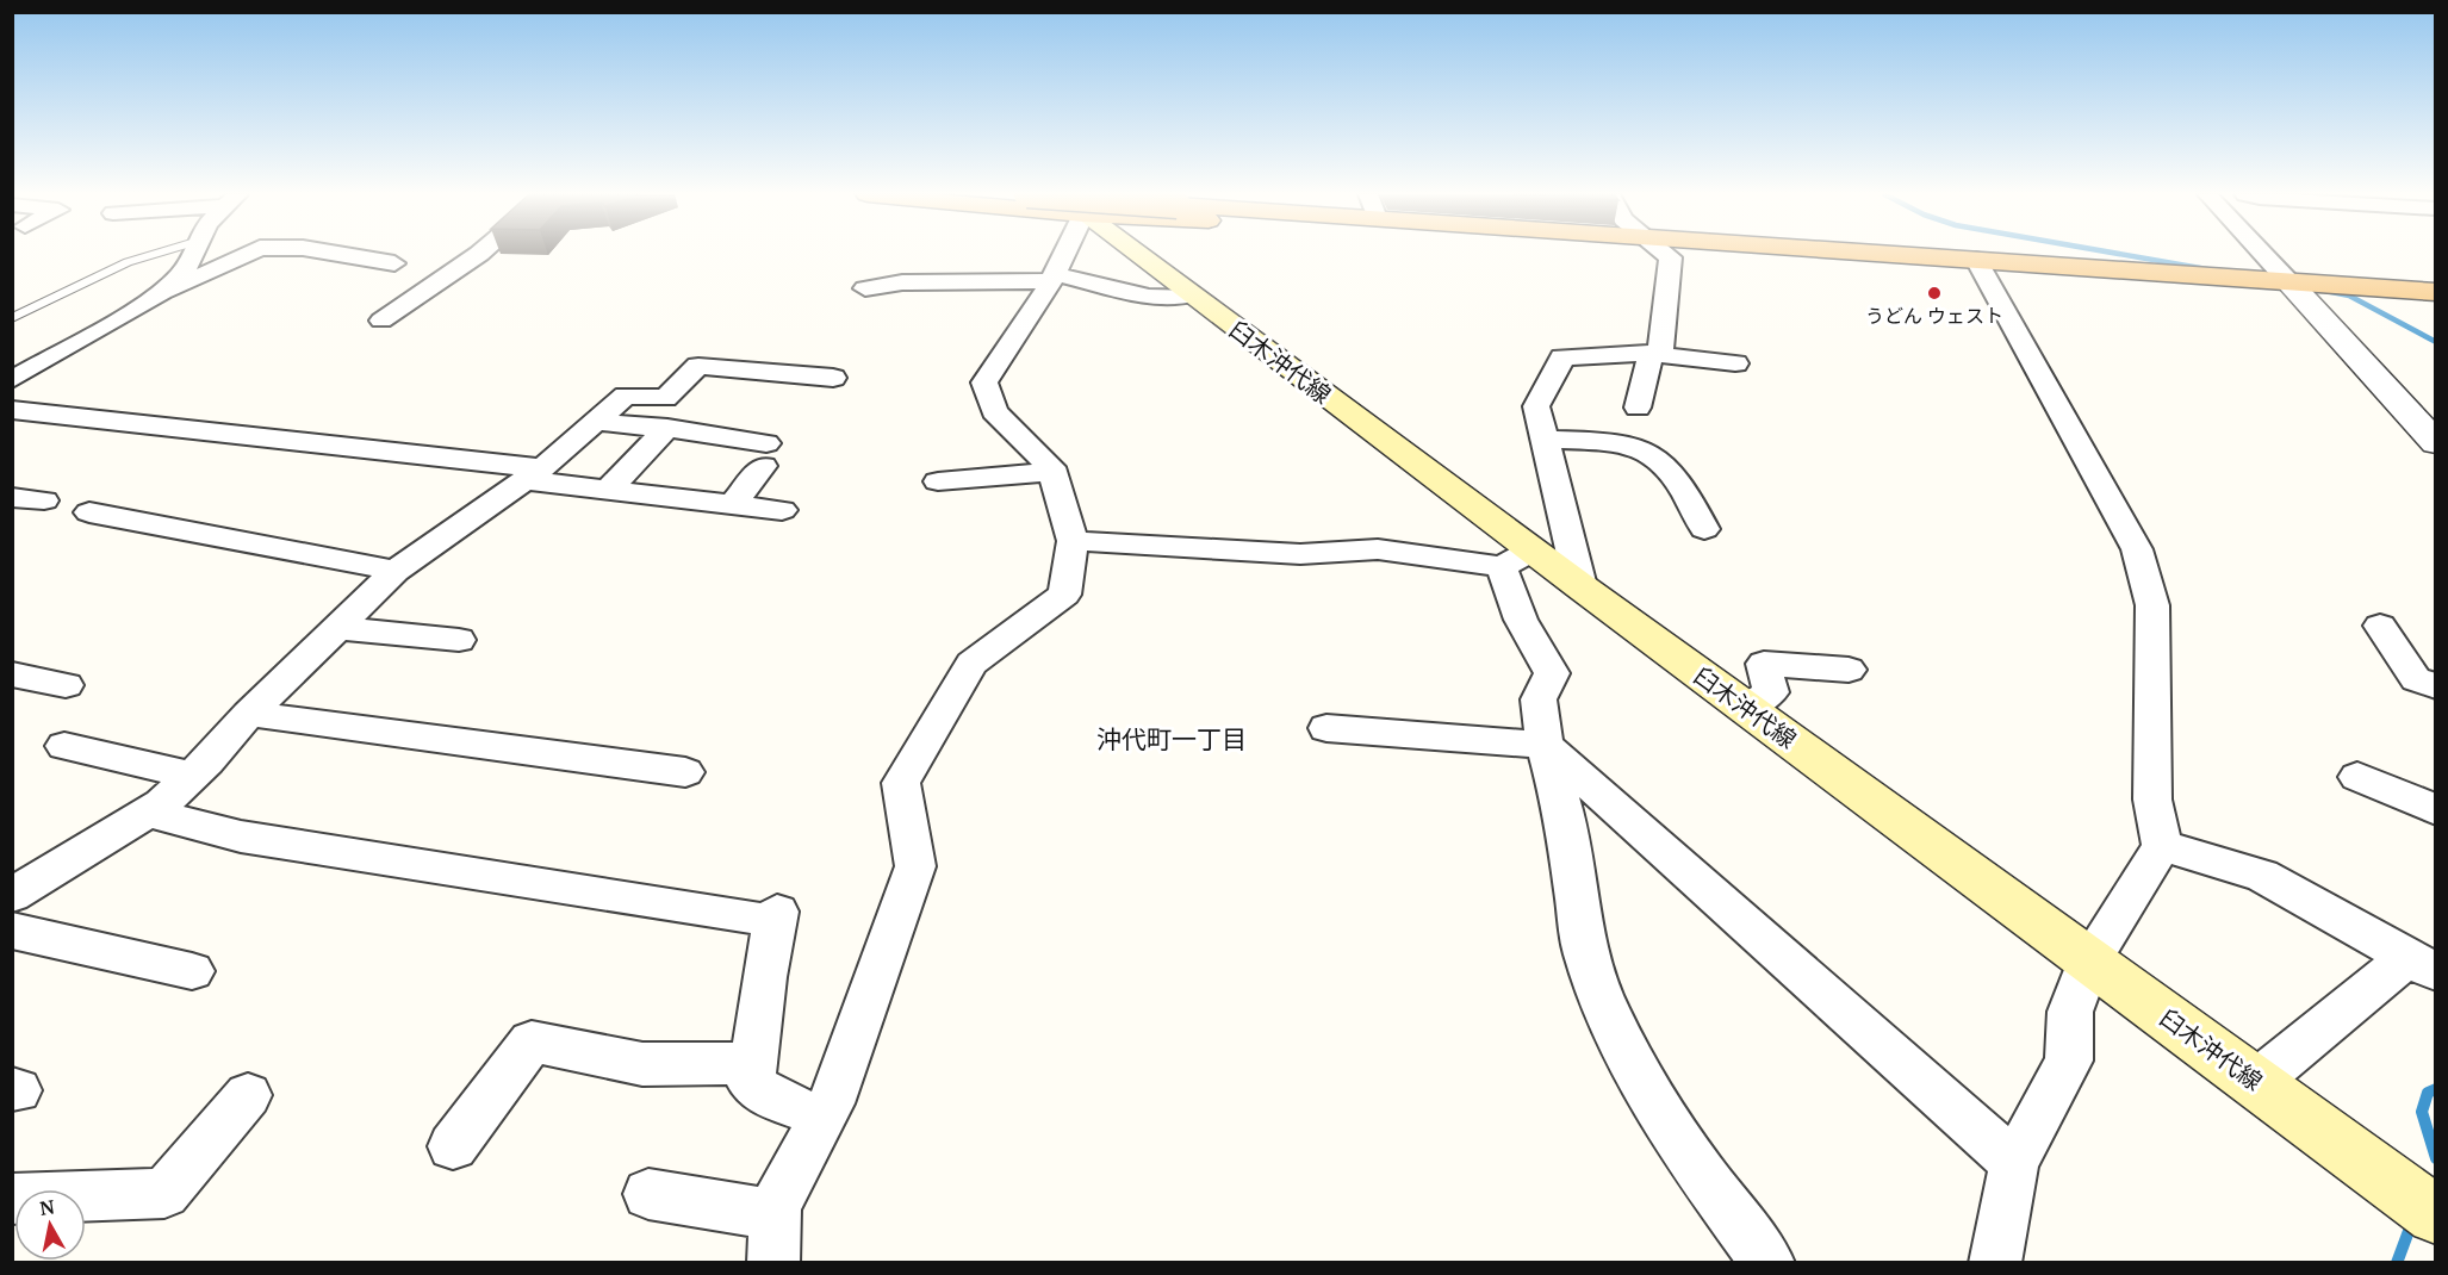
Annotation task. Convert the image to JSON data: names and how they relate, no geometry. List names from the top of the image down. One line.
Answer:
{"streets":{"main road":["臼木沖代線"]},"districts":["沖代町一丁目"],"places":["うどん ウェスト"],"north":"top"}
